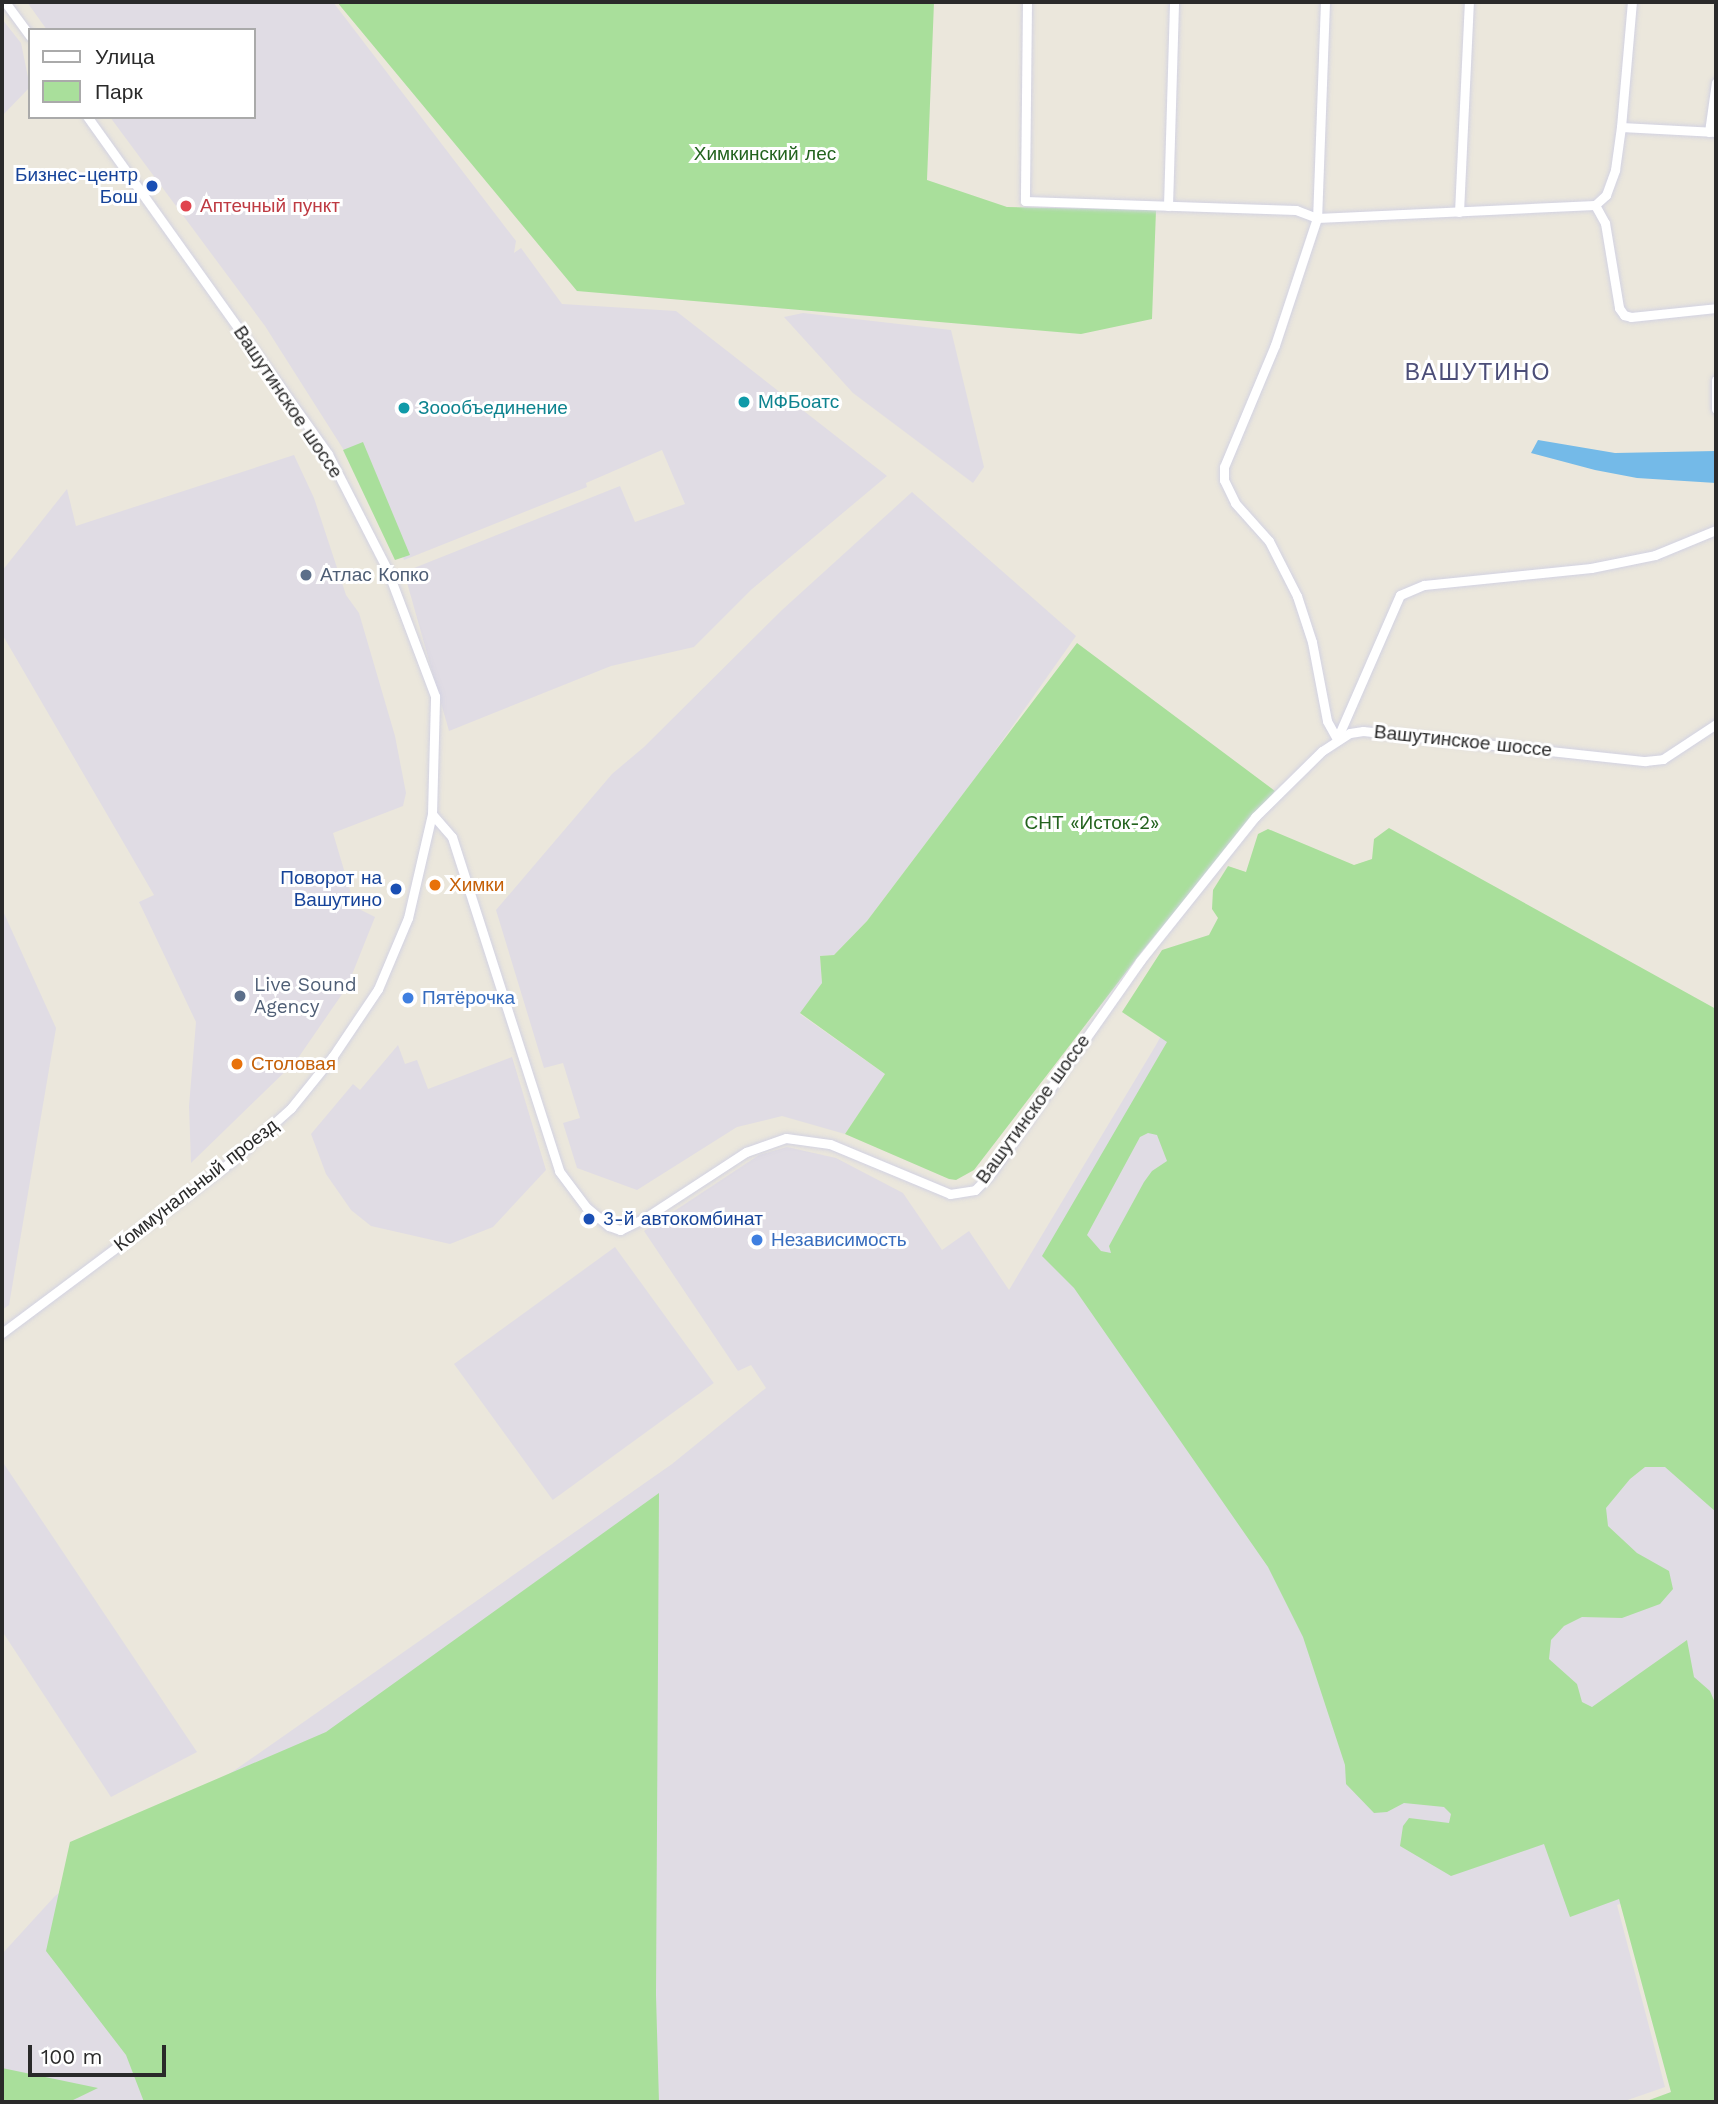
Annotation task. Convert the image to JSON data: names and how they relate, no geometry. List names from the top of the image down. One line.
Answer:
{"streets":{"street":["Вашутинское шоссе","Коммунальный проезд"]},"crossings":[["Вашутинское шоссе","Коммунальный проезд"]],"districts":["ВАШУТИНО"],"parks":["Химкинский лес","СНТ «Исток-2»"],"places":["Бизнес-центр Бош","Аптечный пункт","МФБоатс","Зоообъединение","Атлас Копко","Химки","Поворот на Вашутино","Live Sound Agency","Пятёрочка","Столовая","3-й автокомбинат","Независимость"],"legend":["Улица","Парк"],"scale_bar":"100 m"}
